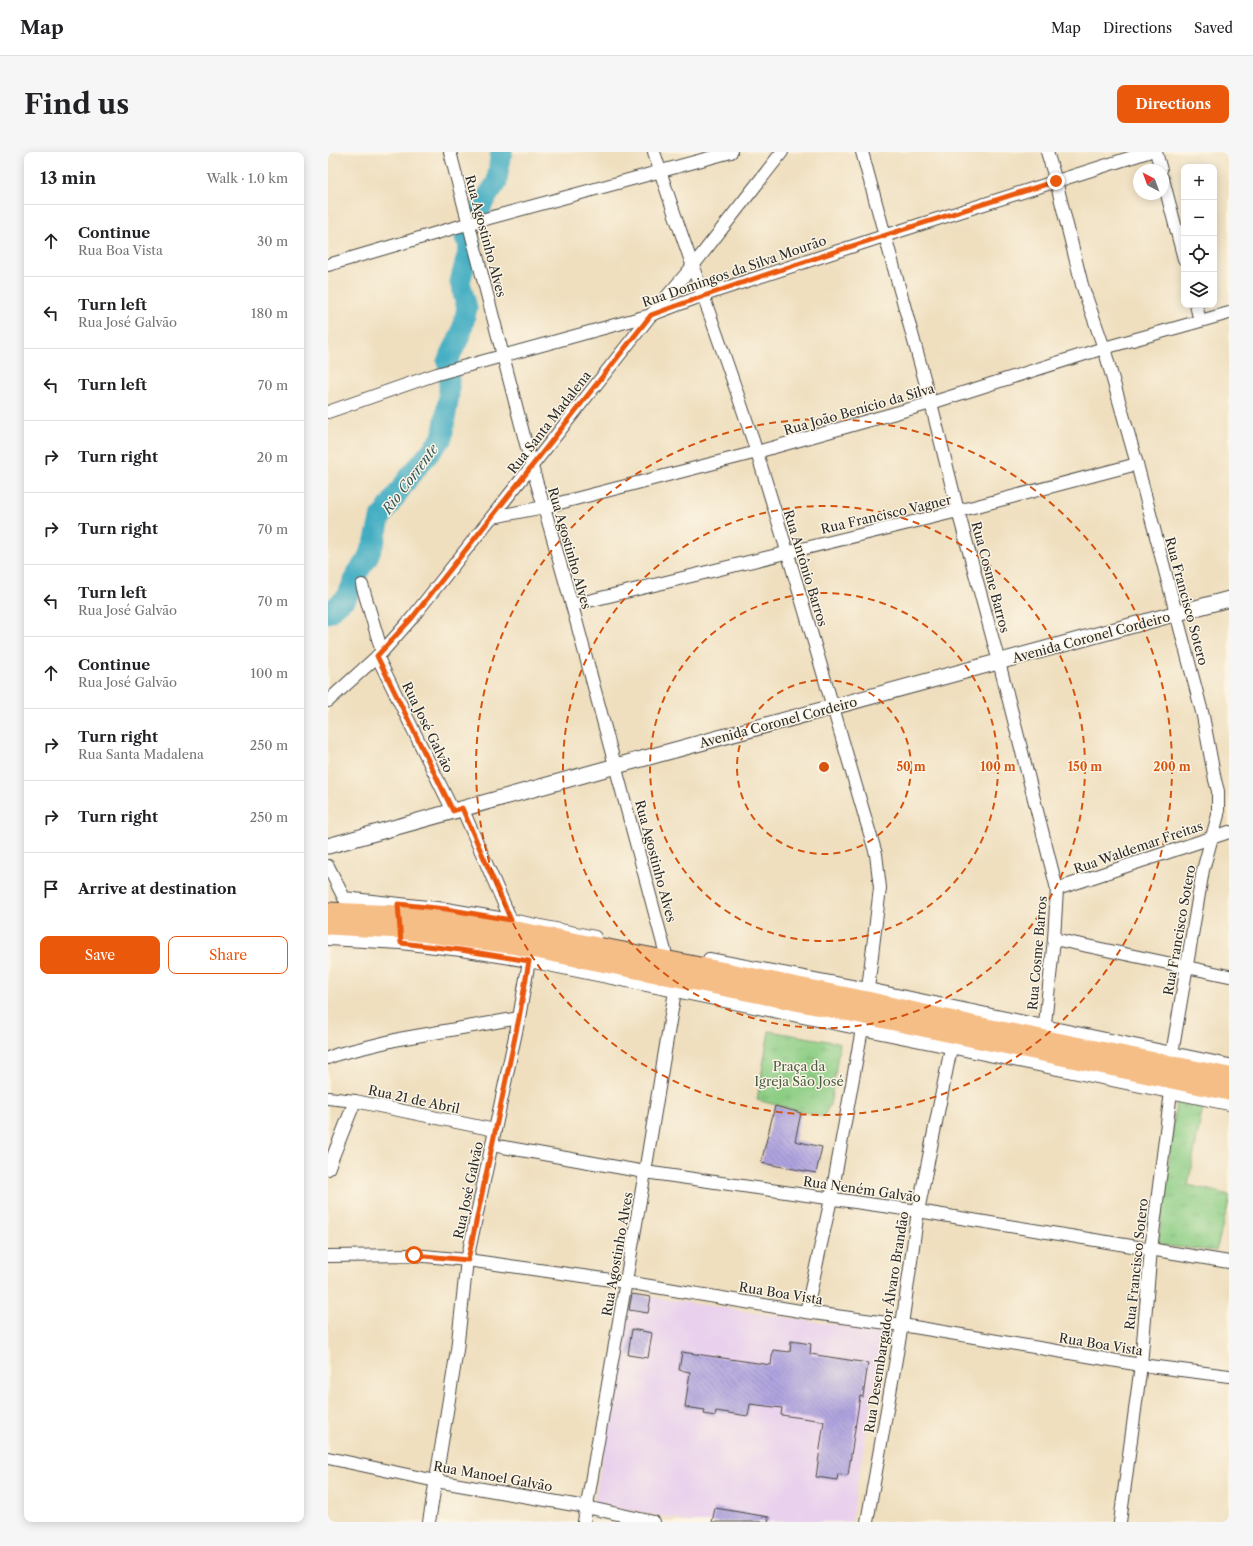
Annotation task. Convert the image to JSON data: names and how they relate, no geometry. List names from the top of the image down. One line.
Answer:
{"streets":{"street":["Rua Agostinho Alves","Rua Domingos da Silva Mourão","Rua João Benício da Silva","Rua Santa Madalena","Rua Francisco Vagner","Rua Antônio Barros","Rua Cosme Barros","Rua Francisco Sotero","Avenida Coronel Cordeiro","Rua José Galvão","Rua Waldemar Freitas","Rua 21 de Abril","Rua Neném Galvão","Rua Boa Vista","Rua Desembargador Álvaro Brandão","Rua Manoel Galvão"]},"crossings":[["Rua Agostinho Alves","Rua Domingos da Silva Mourão"],["Rua Agostinho Alves","Rua João Benício da Silva"],["Rua Agostinho Alves","Rua Santa Madalena"],["Rua Agostinho Alves","Rua Francisco Vagner"],["Rua Agostinho Alves","Avenida Coronel Cordeiro"],["Rua Agostinho Alves","Rua Neném Galvão"],["Rua Agostinho Alves","Rua Boa Vista"],["Rua Agostinho Alves","Rua Manoel Galvão"],["Rua Domingos da Silva Mourão","Rua Santa Madalena"],["Rua Domingos da Silva Mourão","Rua Antônio Barros"],["Rua Domingos da Silva Mourão","Rua Cosme Barros"],["Rua Domingos da Silva Mourão","Rua Francisco Sotero"],["Rua João Benício da Silva","Rua Santa Madalena"],["Rua João Benício da Silva","Rua Antônio Barros"],["Rua João Benício da Silva","Rua Cosme Barros"],["Rua João Benício da Silva","Rua Francisco Sotero"],["Rua Santa Madalena","Rua Antônio Barros"],["Rua Santa Madalena","Rua José Galvão"],["Rua Francisco Vagner","Rua Antônio Barros"],["Rua Francisco Vagner","Rua Cosme Barros"],["Rua Francisco Vagner","Rua Francisco Sotero"],["Rua Antônio Barros","Avenida Coronel Cordeiro"],["Rua Cosme Barros","Avenida Coronel Cordeiro"],["Rua Cosme Barros","Rua Waldemar Freitas"],["Rua Francisco Sotero","Avenida Coronel Cordeiro"],["Rua Francisco Sotero","Rua Waldemar Freitas"],["Rua Francisco Sotero","Rua Neném Galvão"],["Rua Francisco Sotero","Rua Boa Vista"],["Avenida Coronel Cordeiro","Rua José Galvão"],["Rua José Galvão","Rua 21 de Abril"],["Rua José Galvão","Rua Neném Galvão"],["Rua José Galvão","Rua Boa Vista"],["Rua José Galvão","Rua Manoel Galvão"],["Rua Neném Galvão","Rua Desembargador Álvaro Brandão"],["Rua Boa Vista","Rua Desembargador Álvaro Brandão"]],"water":["Rio Corrente"],"parks":["Praça da Igreja São José"],"north":"top left","page":{"header":"Map","nav":["Map","Directions","Saved"],"buttons":["Directions",["Save","Share"]],"title":"Find us","heading":["13 min","Walk · 1.0 km"],"map_buttons":["+","−"],"list":[["Continue","Rua Boa Vista","30 m"],["Turn left","Rua José Galvão","180 m"],["Turn left","70 m"],["Turn right","20 m"],["Turn right","70 m"],["Turn left","Rua José Galvão","70 m"],["Continue","Rua José Galvão","100 m"],["Turn right","Rua Santa Madalena","250 m"],["Turn right","250 m"],"Arrive at destination"]},"rings":["50 m","100 m","150 m","200 m"]}
